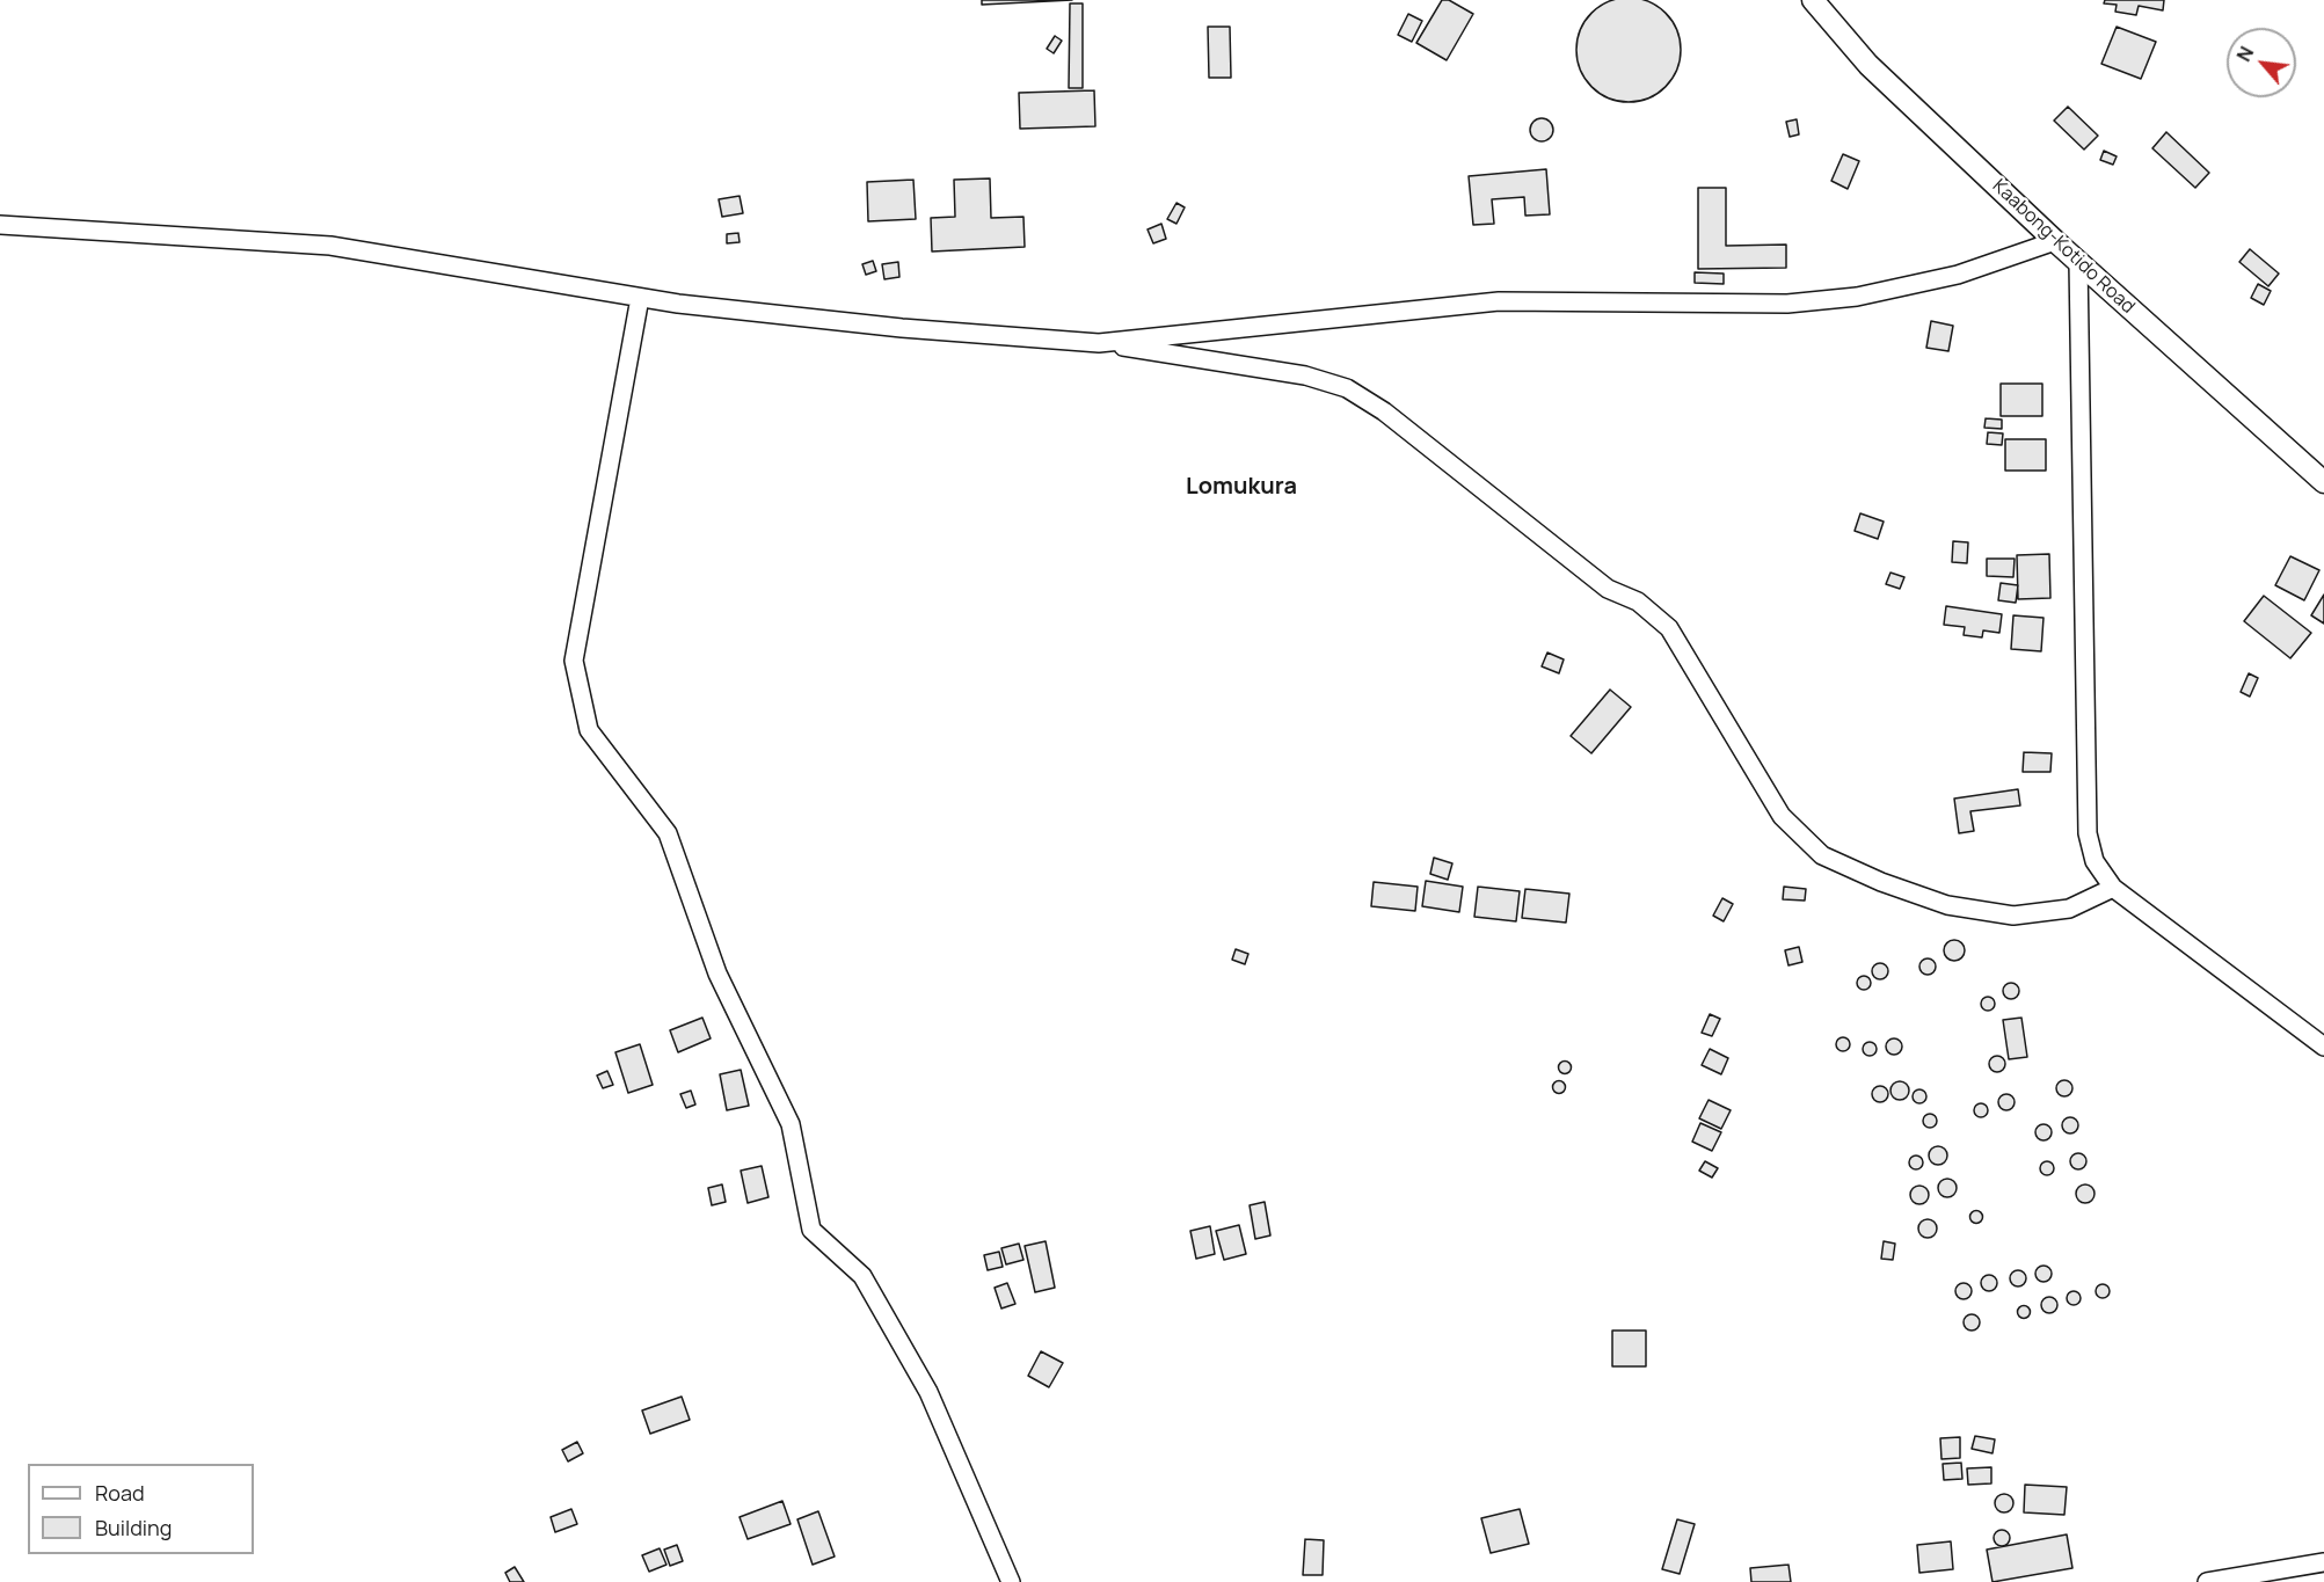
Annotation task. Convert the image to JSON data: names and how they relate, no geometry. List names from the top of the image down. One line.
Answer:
{"streets":{"street":["Kaabong-Kotido Road"]},"districts":["Lomukura"],"legend":["Road","Building"],"north":"top left"}
